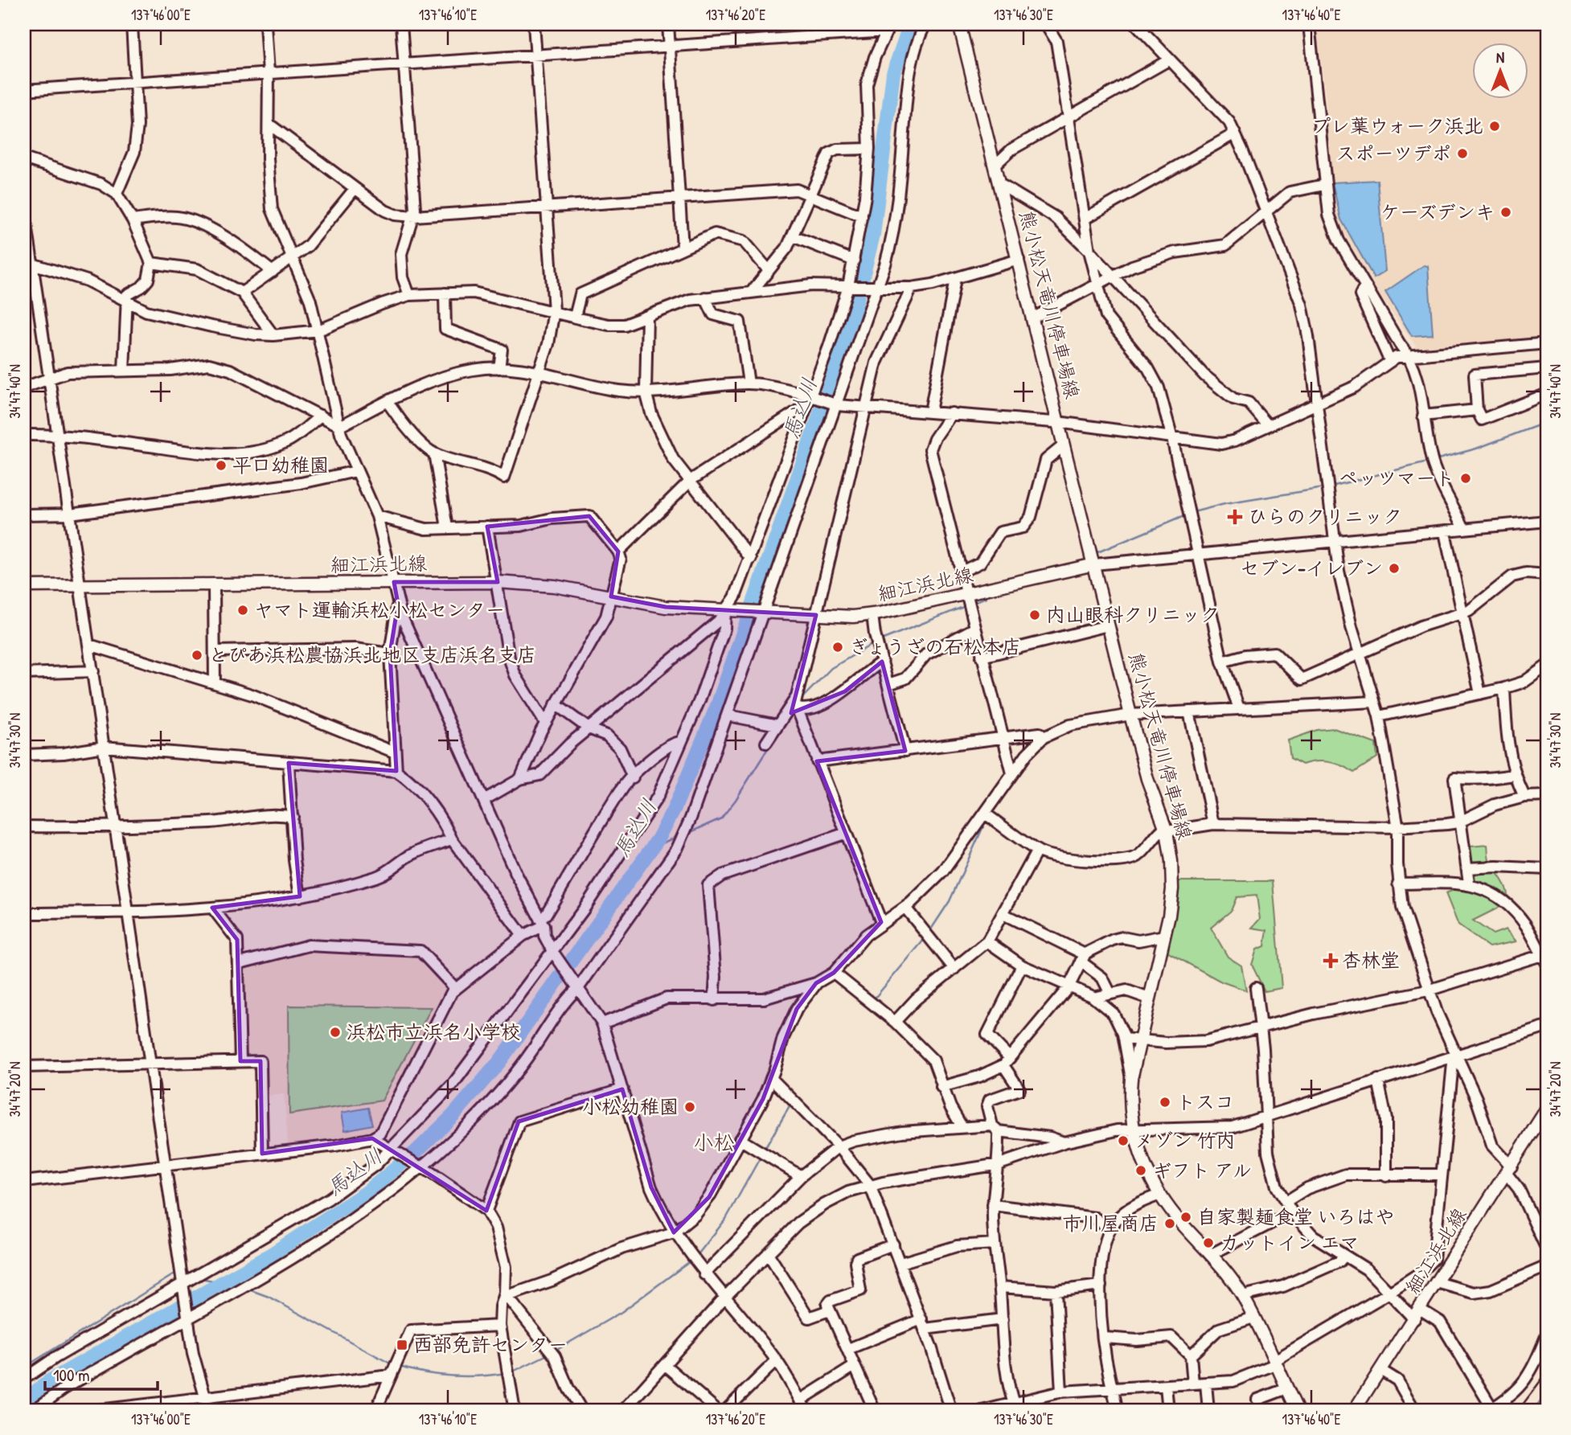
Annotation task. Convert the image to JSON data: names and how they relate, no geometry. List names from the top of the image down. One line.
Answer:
{"streets":{"main road":["熊小松天竜川停車場線","細江浜北線"]},"crossings":[["熊小松天竜川停車場線","細江浜北線"]],"districts":["小松"],"water":["馬込川"],"places":{"other":["プレ葉ウォーク浜北","スポーツデポ","ケーズデンキ","平口幼稚園","ペッツマート","セブン-イレブン","ヤマト運輸浜松小松センター","内山眼科クリニック","ぎょうざの石松本店","とぴあ浜松農協浜北地区支店浜名支店","浜松市立浜名小学校","トスコ","小松幼稚園","メゾン 竹内","ギフト アル","自家製麺食堂 いろはや","市川屋商店","カットイン エマ"],"health":["ひらのクリニック","杏林堂"],"transit":["西部免許センター"]},"scale_bar":"100 m","north":"top","coordinates":["137°46'00\"E","137°46'10\"E","137°46'20\"E","137°46'30\"E","137°46'40\"E","34°47'40\"N","34°47'30\"N","34°47'20\"N"]}
